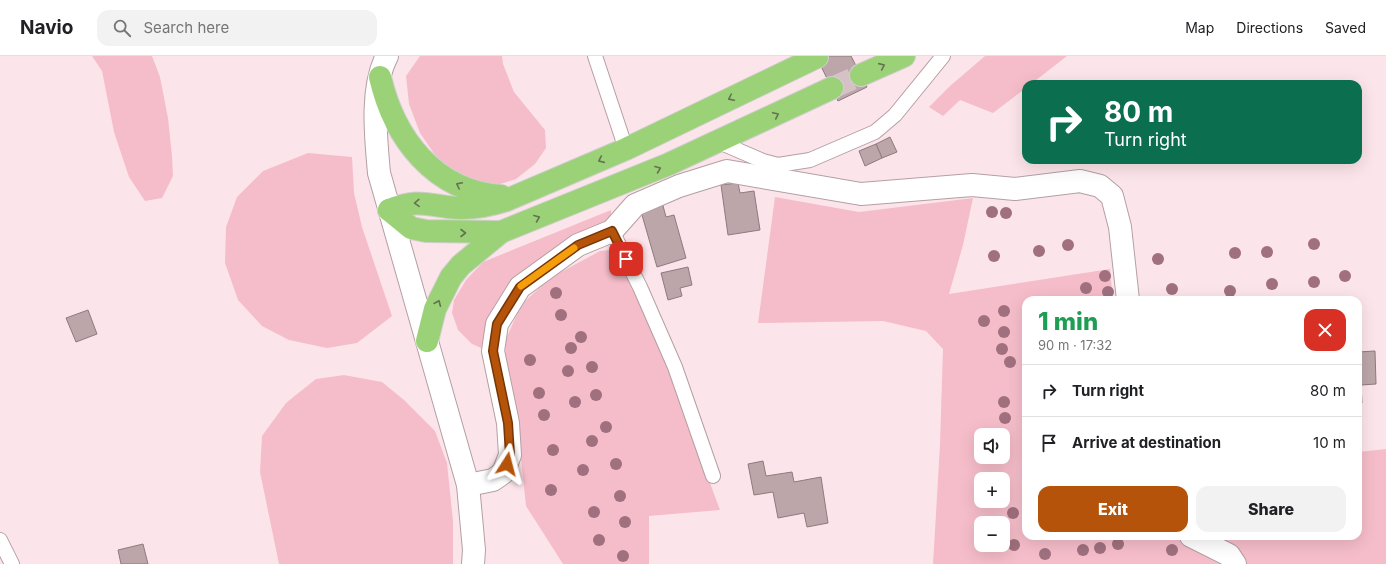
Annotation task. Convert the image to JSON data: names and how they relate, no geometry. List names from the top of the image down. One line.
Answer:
{"page":{"header":"Navio","search":"Search here","nav":["Map","Directions","Saved"],"turn":["80 m","Turn right"],"heading":["1 min","90 m · 17:32"],"list":[{"name":"Turn right","value":"80 m"},{"name":"Arrive at destination","value":"10 m"}],"map_buttons":["+","−"],"buttons":["Exit","Share"]}}
